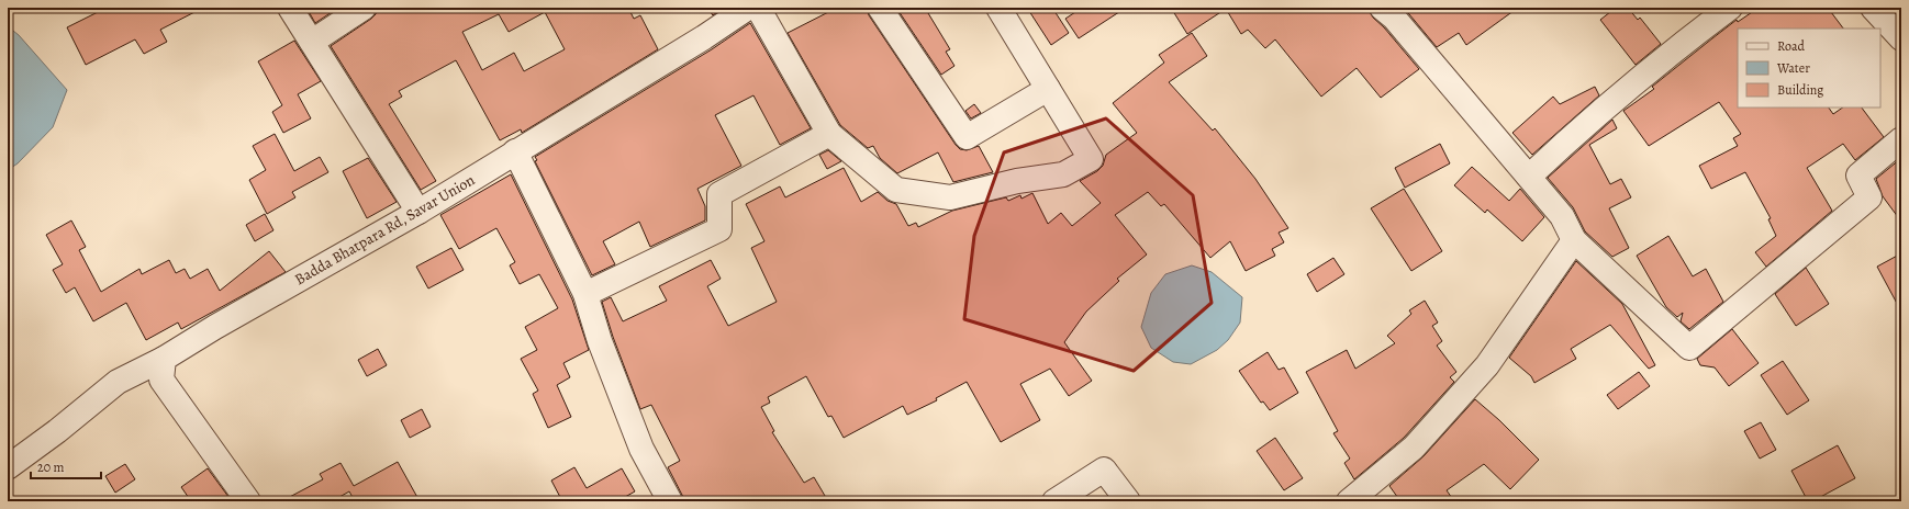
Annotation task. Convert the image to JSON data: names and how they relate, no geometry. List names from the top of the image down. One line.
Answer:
{"streets":{"street":["Badda Bhatpara Rd, Savar Union"]},"legend":["Road","Water","Building"],"scale_bar":"20 m"}
